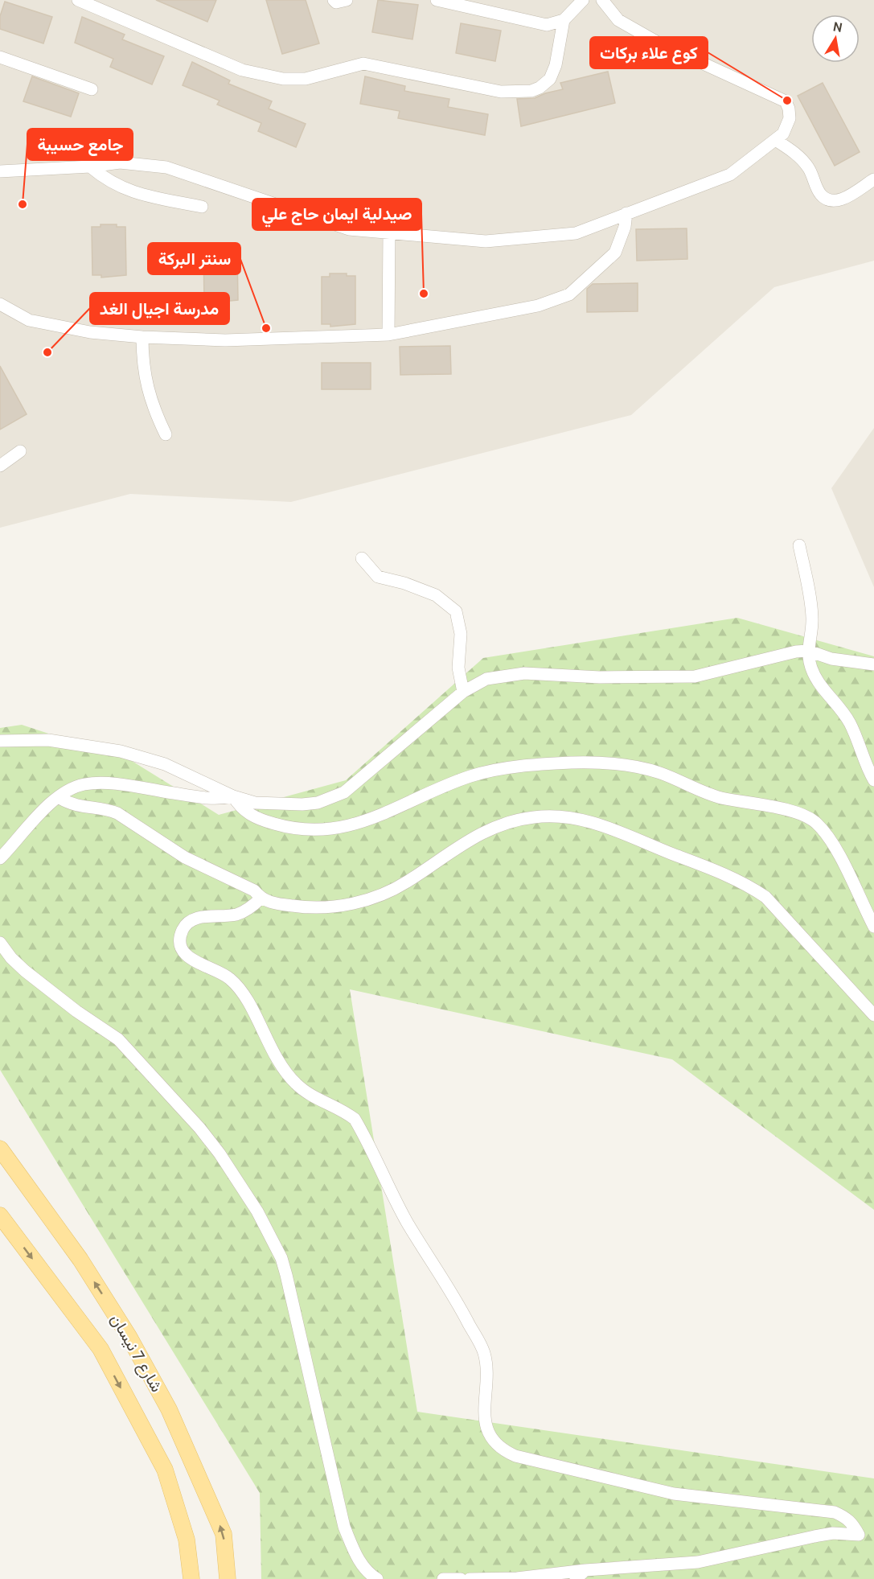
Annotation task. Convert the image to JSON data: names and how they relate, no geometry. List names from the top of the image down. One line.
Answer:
{"streets":{"main road":["شارع 7 نيسان"]},"places":["كوع علاء بركات","جامع حسيبة","صيدلية ايمان حاج علي","سنتر البركة","مدرسة اجيال الغد"],"north":"top"}
